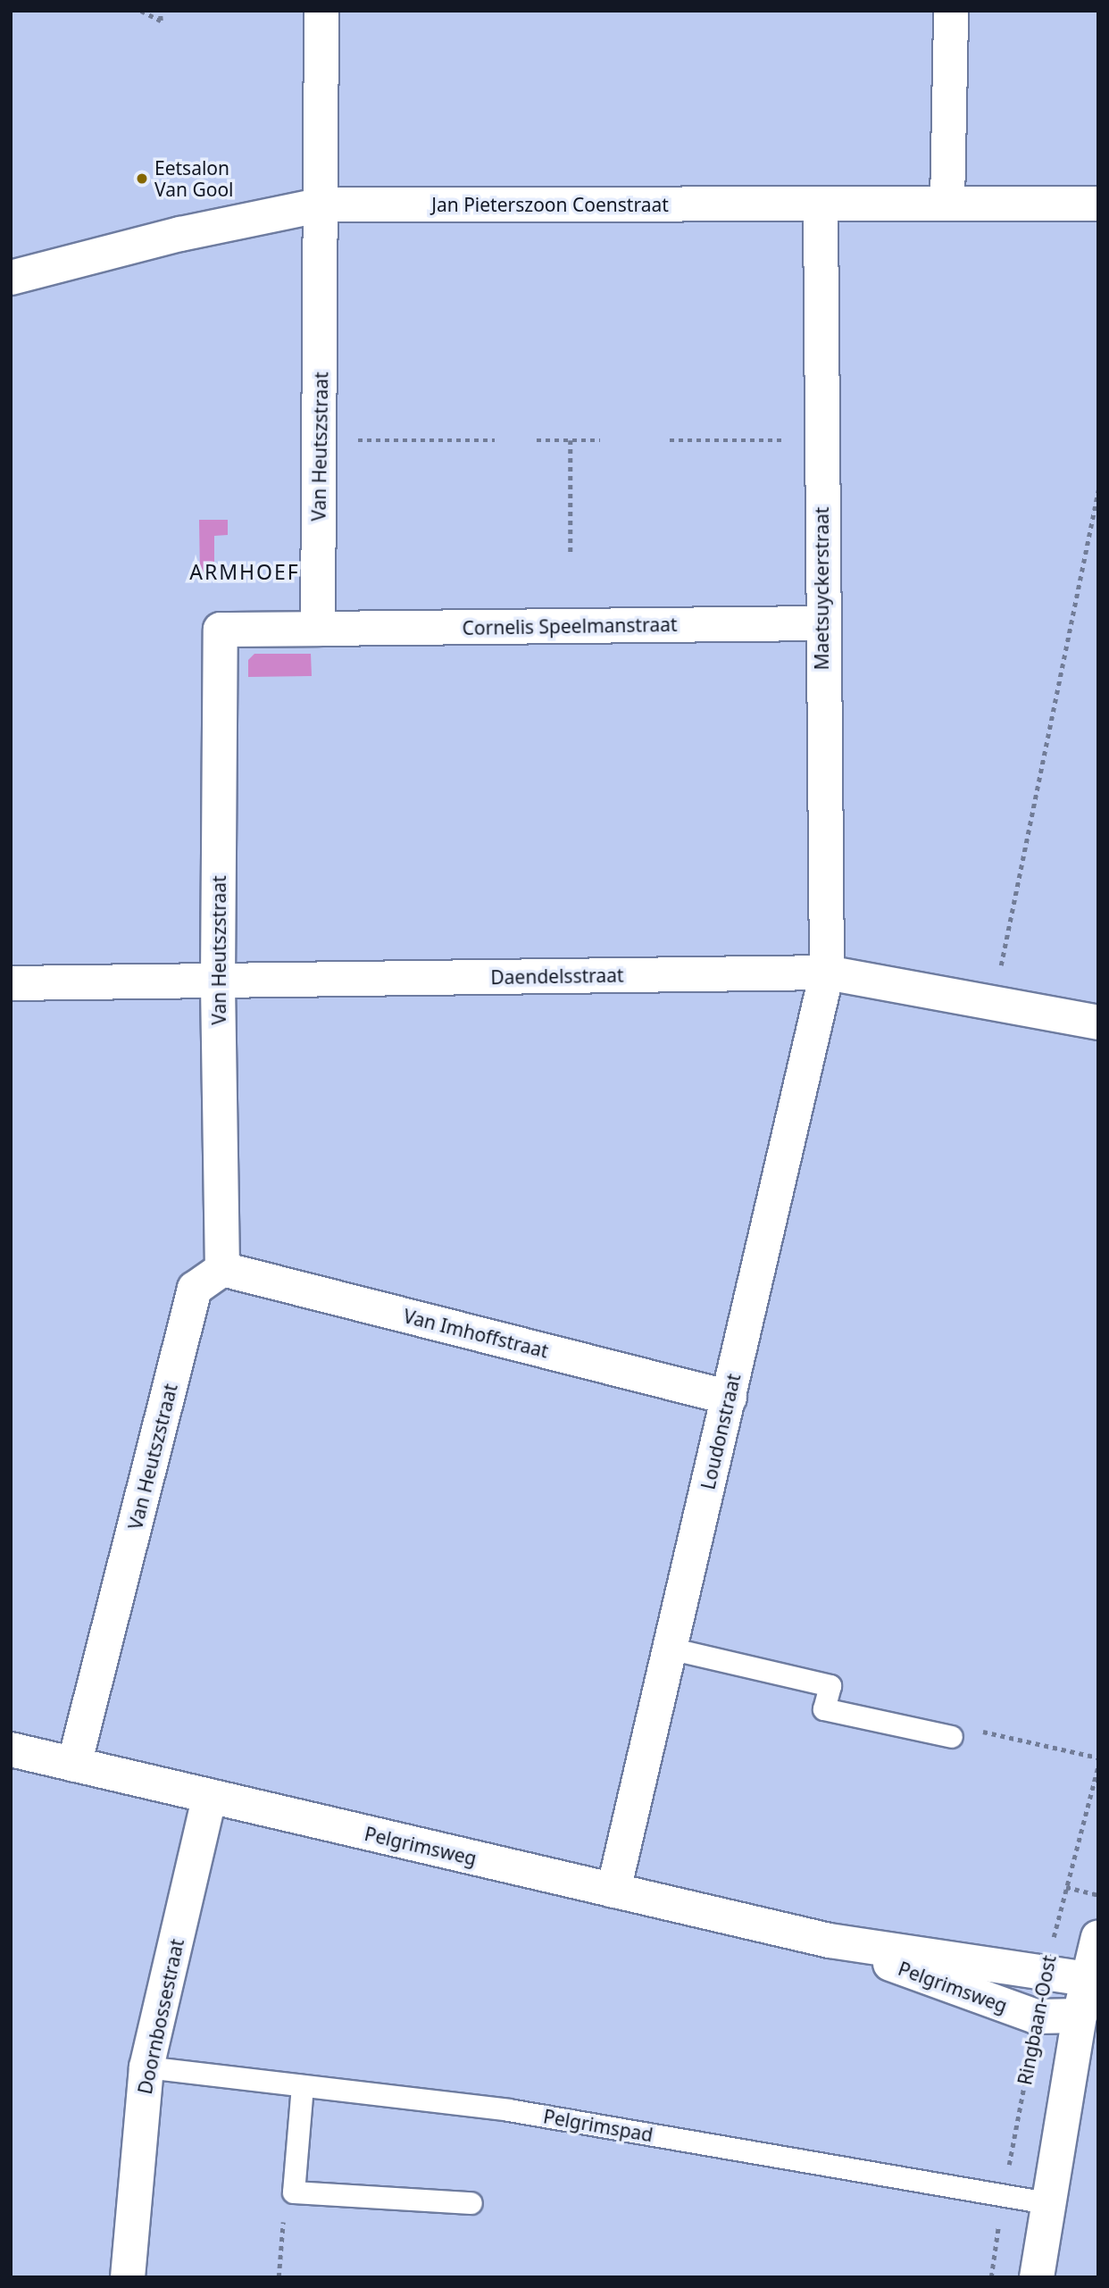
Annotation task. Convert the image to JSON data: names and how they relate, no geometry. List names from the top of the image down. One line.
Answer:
{"streets":{"street":["Jan Pieterszoon Coenstraat","Van Heutszstraat","Maetsuyckerstraat","Cornelis Speelmanstraat","Daendelsstraat","Van Imhoffstraat","Loudonstraat","Pelgrimsweg","Doornbossestraat"],"lane":["Pelgrimspad"],"path":["Ringbaan-Oost"]},"crossings":[["Jan Pieterszoon Coenstraat","Van Heutszstraat"],["Jan Pieterszoon Coenstraat","Maetsuyckerstraat"],["Van Heutszstraat","Cornelis Speelmanstraat"],["Van Heutszstraat","Daendelsstraat"],["Van Heutszstraat","Van Imhoffstraat"],["Van Heutszstraat","Pelgrimsweg"],["Maetsuyckerstraat","Cornelis Speelmanstraat"],["Maetsuyckerstraat","Daendelsstraat"],["Maetsuyckerstraat","Loudonstraat"],["Daendelsstraat","Loudonstraat"],["Van Imhoffstraat","Loudonstraat"],["Loudonstraat","Pelgrimsweg"],["Pelgrimsweg","Doornbossestraat"],["Pelgrimsweg","Ringbaan-Oost"],["Doornbossestraat","Pelgrimspad"],["Ringbaan-Oost","Pelgrimspad"]],"districts":["ARMHOEF"],"places":["Eetsalon Van Gool"]}
